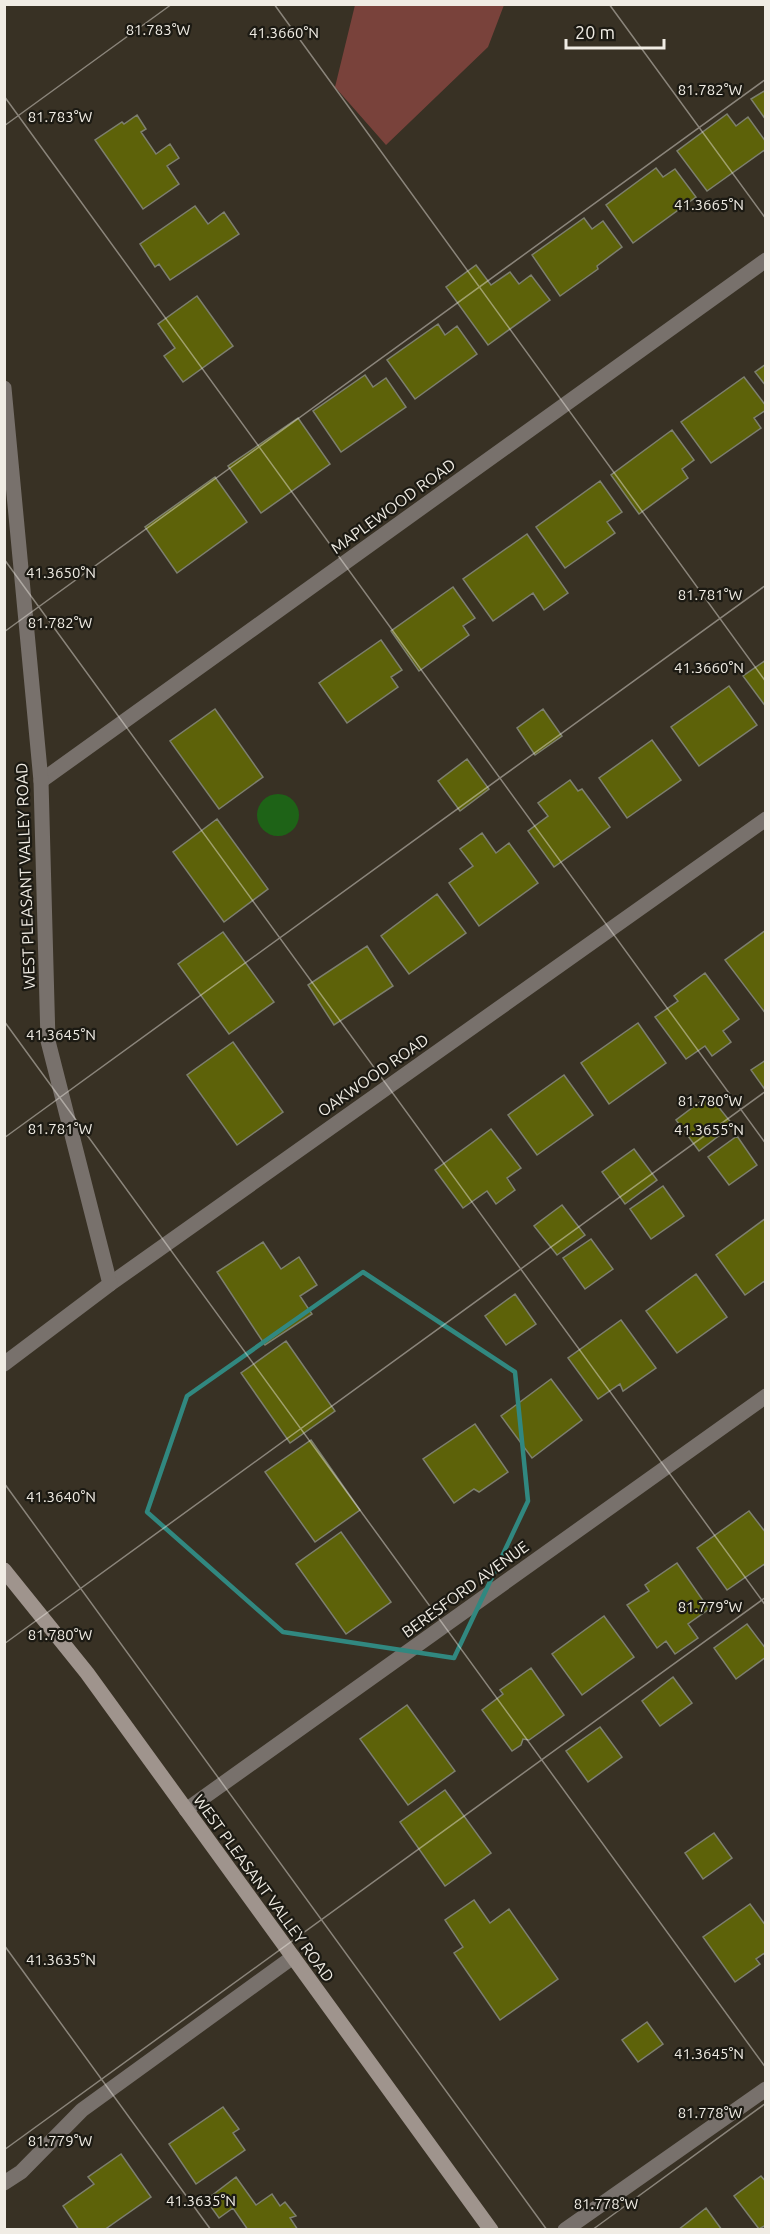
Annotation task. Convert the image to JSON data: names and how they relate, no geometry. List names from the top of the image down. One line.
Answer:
{"streets":{"main road":["WEST PLEASANT VALLEY ROAD"],"street":["MAPLEWOOD ROAD","OAKWOOD ROAD","BERESFORD AVENUE"]},"crossings":[["MAPLEWOOD ROAD","WEST PLEASANT VALLEY ROAD"],["WEST PLEASANT VALLEY ROAD","OAKWOOD ROAD"],["WEST PLEASANT VALLEY ROAD","BERESFORD AVENUE"]],"scale_bar":"20 m","coordinates":["81.783°W","41.3660°N","81.782°W","41.3665°N","41.3650°N","81.781°W","41.3645°N","81.780°W","41.3655°N","41.3640°N","81.779°W","41.3635°N","81.778°W"]}
